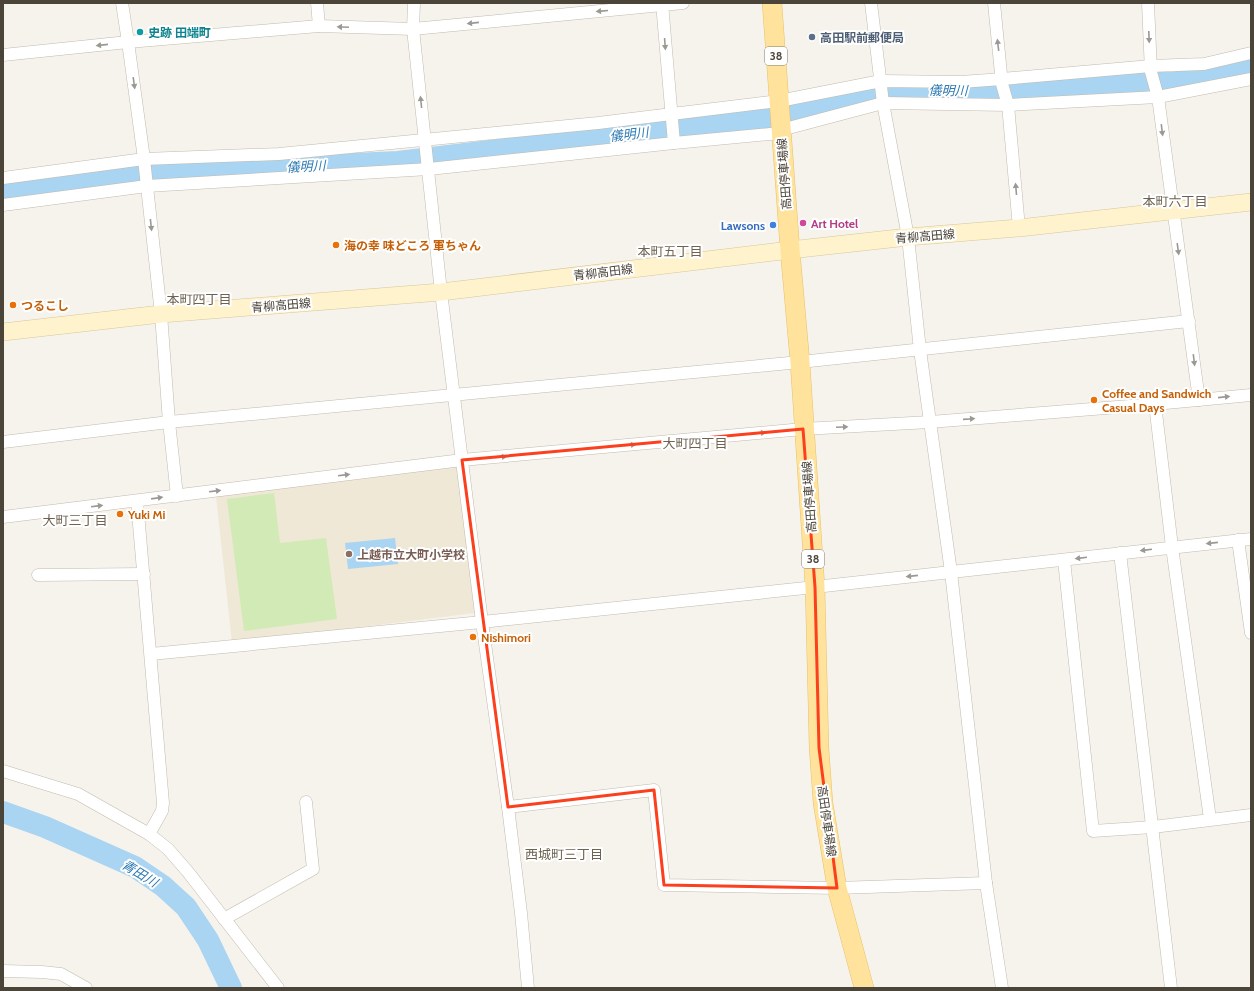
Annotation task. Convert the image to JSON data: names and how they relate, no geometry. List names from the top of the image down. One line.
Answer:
{"streets":{"main road":["38","高田停車場線","青柳高田線"]},"crossings":[["高田停車場線","青柳高田線"]],"districts":["本町六丁目","本町五丁目","本町四丁目","大町四丁目","大町三丁目","西城町三丁目"],"water":["儀明川","青田川"],"places":["史跡 田端町","高田駅前郵便局","Art Hotel","Lawsons","海の幸 味どころ 軍ちゃん","つるこし","Coffee and Sandwich Casual Days","Yuki Mi","上越市立大町小学校","Nishimori"]}
